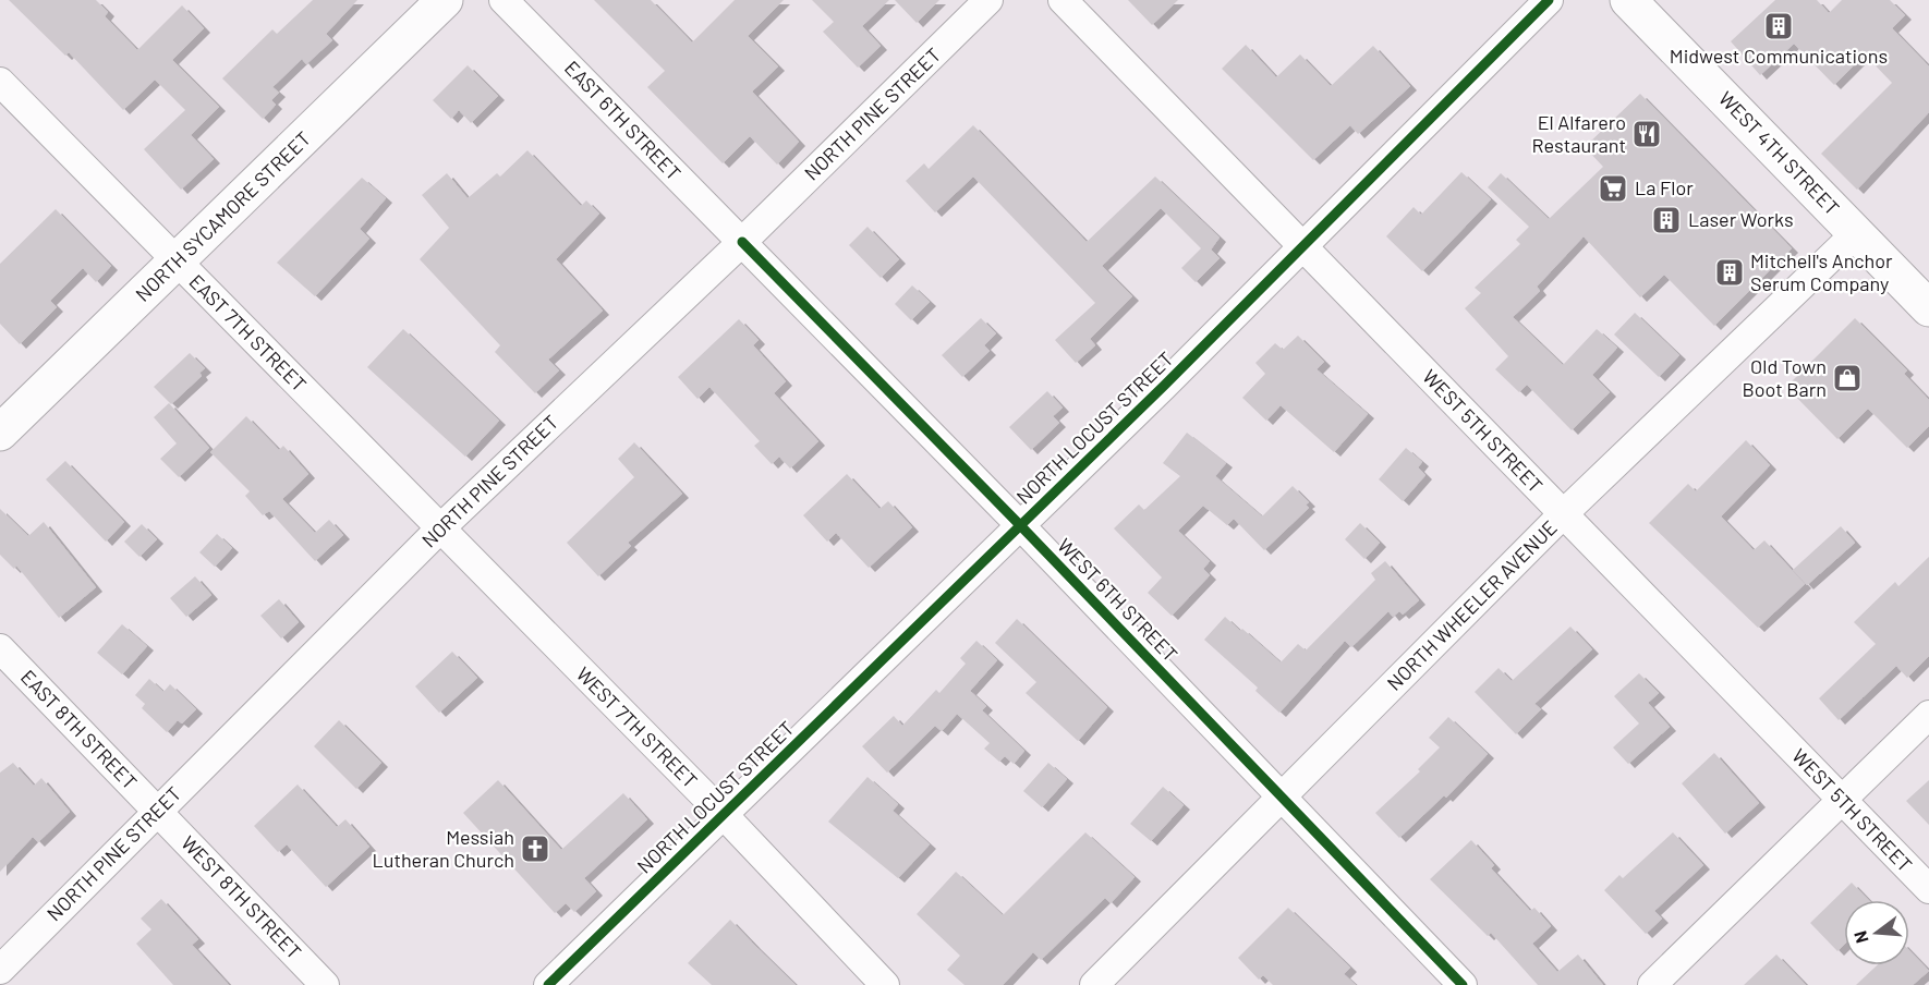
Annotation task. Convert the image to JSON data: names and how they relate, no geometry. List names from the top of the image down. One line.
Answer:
{"streets":{"main road":["WEST 4TH STREET","NORTH SYCAMORE STREET"],"street":["NORTH PINE STREET","EAST 6TH STREET","EAST 7TH STREET","NORTH LOCUST STREET","WEST 5TH STREET","WEST 6TH STREET","NORTH WHEELER AVENUE","WEST 7TH STREET","EAST 8TH STREET","WEST 8TH STREET"]},"crossings":[["NORTH PINE STREET","EAST 6TH STREET"],["NORTH PINE STREET","EAST 7TH STREET"],["NORTH PINE STREET","WEST 6TH STREET"],["NORTH PINE STREET","WEST 7TH STREET"],["NORTH PINE STREET","EAST 8TH STREET"],["NORTH PINE STREET","WEST 8TH STREET"],["EAST 6TH STREET","WEST 6TH STREET"],["WEST 4TH STREET","NORTH WHEELER AVENUE"],["NORTH SYCAMORE STREET","EAST 7TH STREET"],["EAST 7TH STREET","WEST 7TH STREET"],["NORTH LOCUST STREET","WEST 5TH STREET"],["NORTH LOCUST STREET","WEST 6TH STREET"],["NORTH LOCUST STREET","WEST 7TH STREET"],["WEST 5TH STREET","NORTH WHEELER AVENUE"],["WEST 6TH STREET","NORTH WHEELER AVENUE"],["EAST 8TH STREET","WEST 8TH STREET"]],"places":{"building":["Midwest Communications","Laser Works","Mitchell's Anchor Serum Company"],"restaurant":["El Alfarero Restaurant"],"supermarket":["La Flor"],"shop":["Old Town Boot Barn"],"church":["Messiah Lutheran Church"]},"north":"left"}
